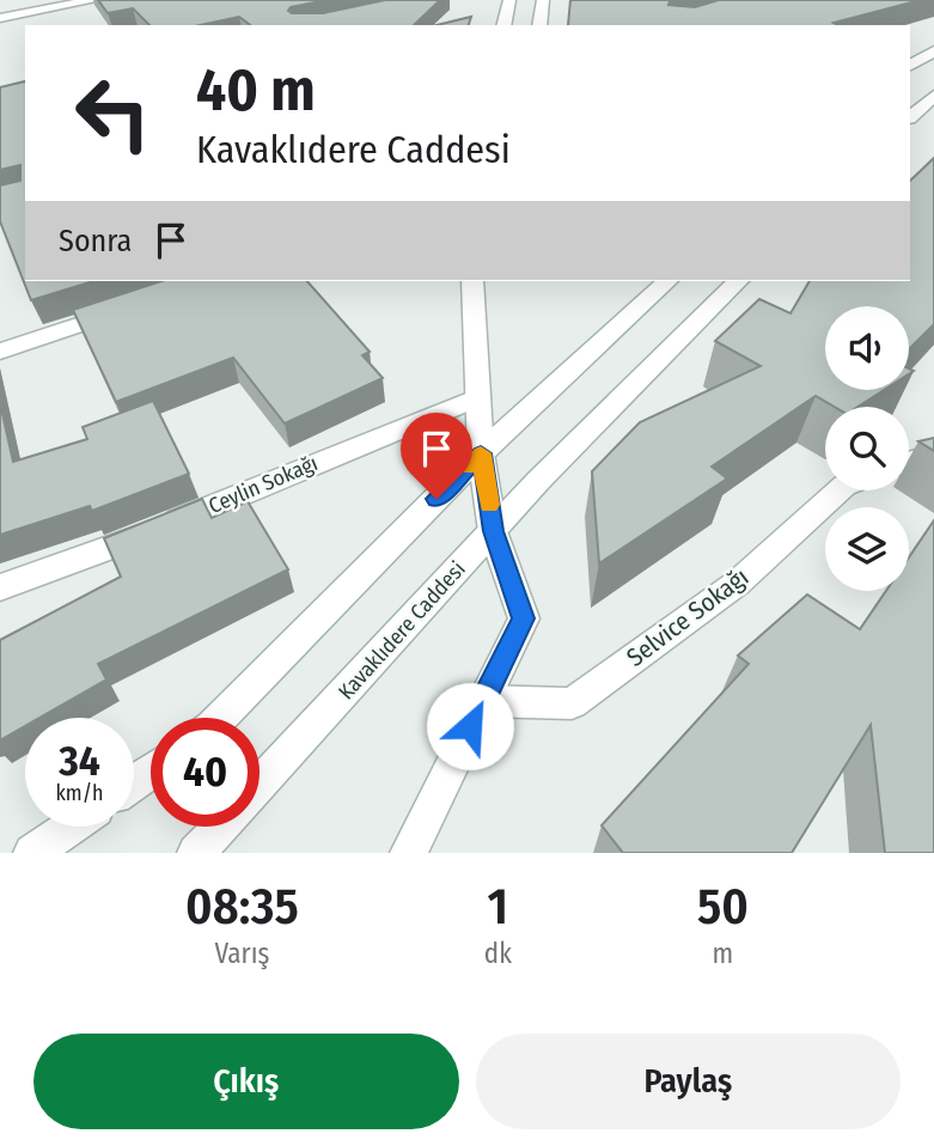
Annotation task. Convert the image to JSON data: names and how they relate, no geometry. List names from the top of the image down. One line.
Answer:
{"streets":{"street":["Ceylin Sokağı","Selvice Sokağı","Kavaklıdere Caddesi"]},"page":{"turn":["40 m","Kavaklıdere Caddesi"],"then":"Sonra","speed":"34 km/h","limit":"40","eta":["08:35","Varış","1","dk","50","m"],"buttons":["Çıkış","Paylaş"]}}
